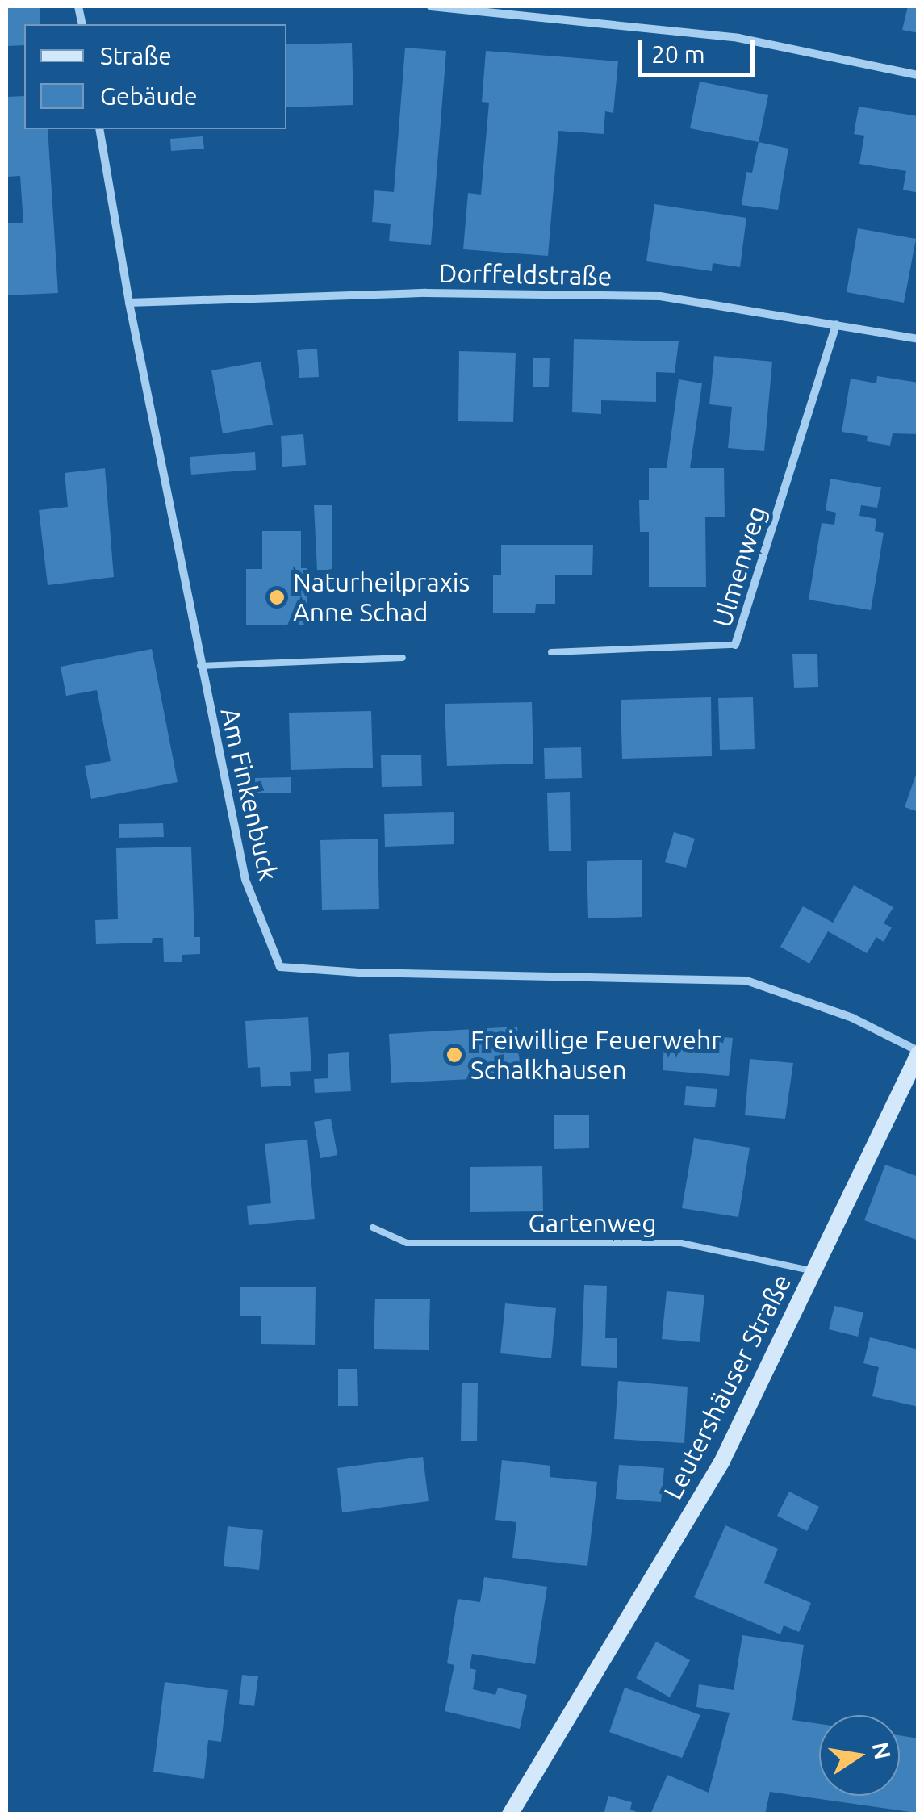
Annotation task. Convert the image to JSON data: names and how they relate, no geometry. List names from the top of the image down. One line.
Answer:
{"streets":{"main road":["Leutershäuser Straße"],"street":["Dorffeldstraße","Ulmenweg","Am Finkenbuck"],"lane":["Gartenweg"]},"crossings":[["Dorffeldstraße","Ulmenweg"],["Dorffeldstraße","Am Finkenbuck"],["Am Finkenbuck","Leutershäuser Straße"],["Gartenweg","Leutershäuser Straße"]],"places":["Naturheilpraxis Anne Schad","Freiwillige Feuerwehr Schalkhausen"],"legend":["Straße","Gebäude"],"scale_bar":"20 m","north":"right"}
